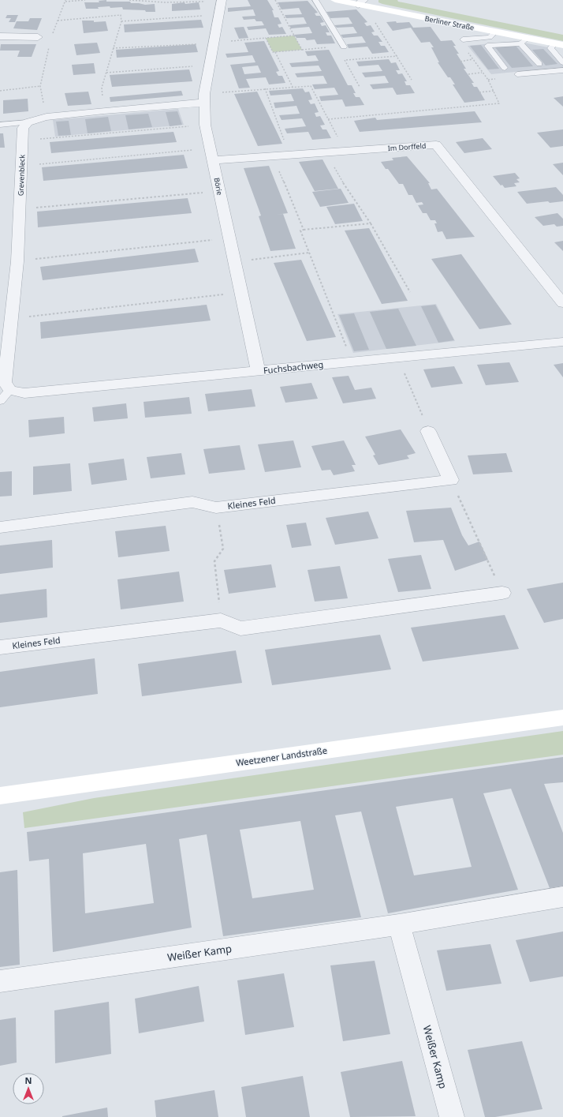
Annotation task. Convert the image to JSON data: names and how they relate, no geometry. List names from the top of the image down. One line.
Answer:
{"streets":{"main road":["Berliner Straße","Weetzener Landstraße"],"street":["Im Dorffeld","Grevenbleck","Börie","Fuchsbachweg","Kleines Feld","Weißer Kamp"]},"crossings":[["Im Dorffeld","Börie"],["Grevenbleck","Fuchsbachweg"],["Börie","Fuchsbachweg"]],"north":"top"}
